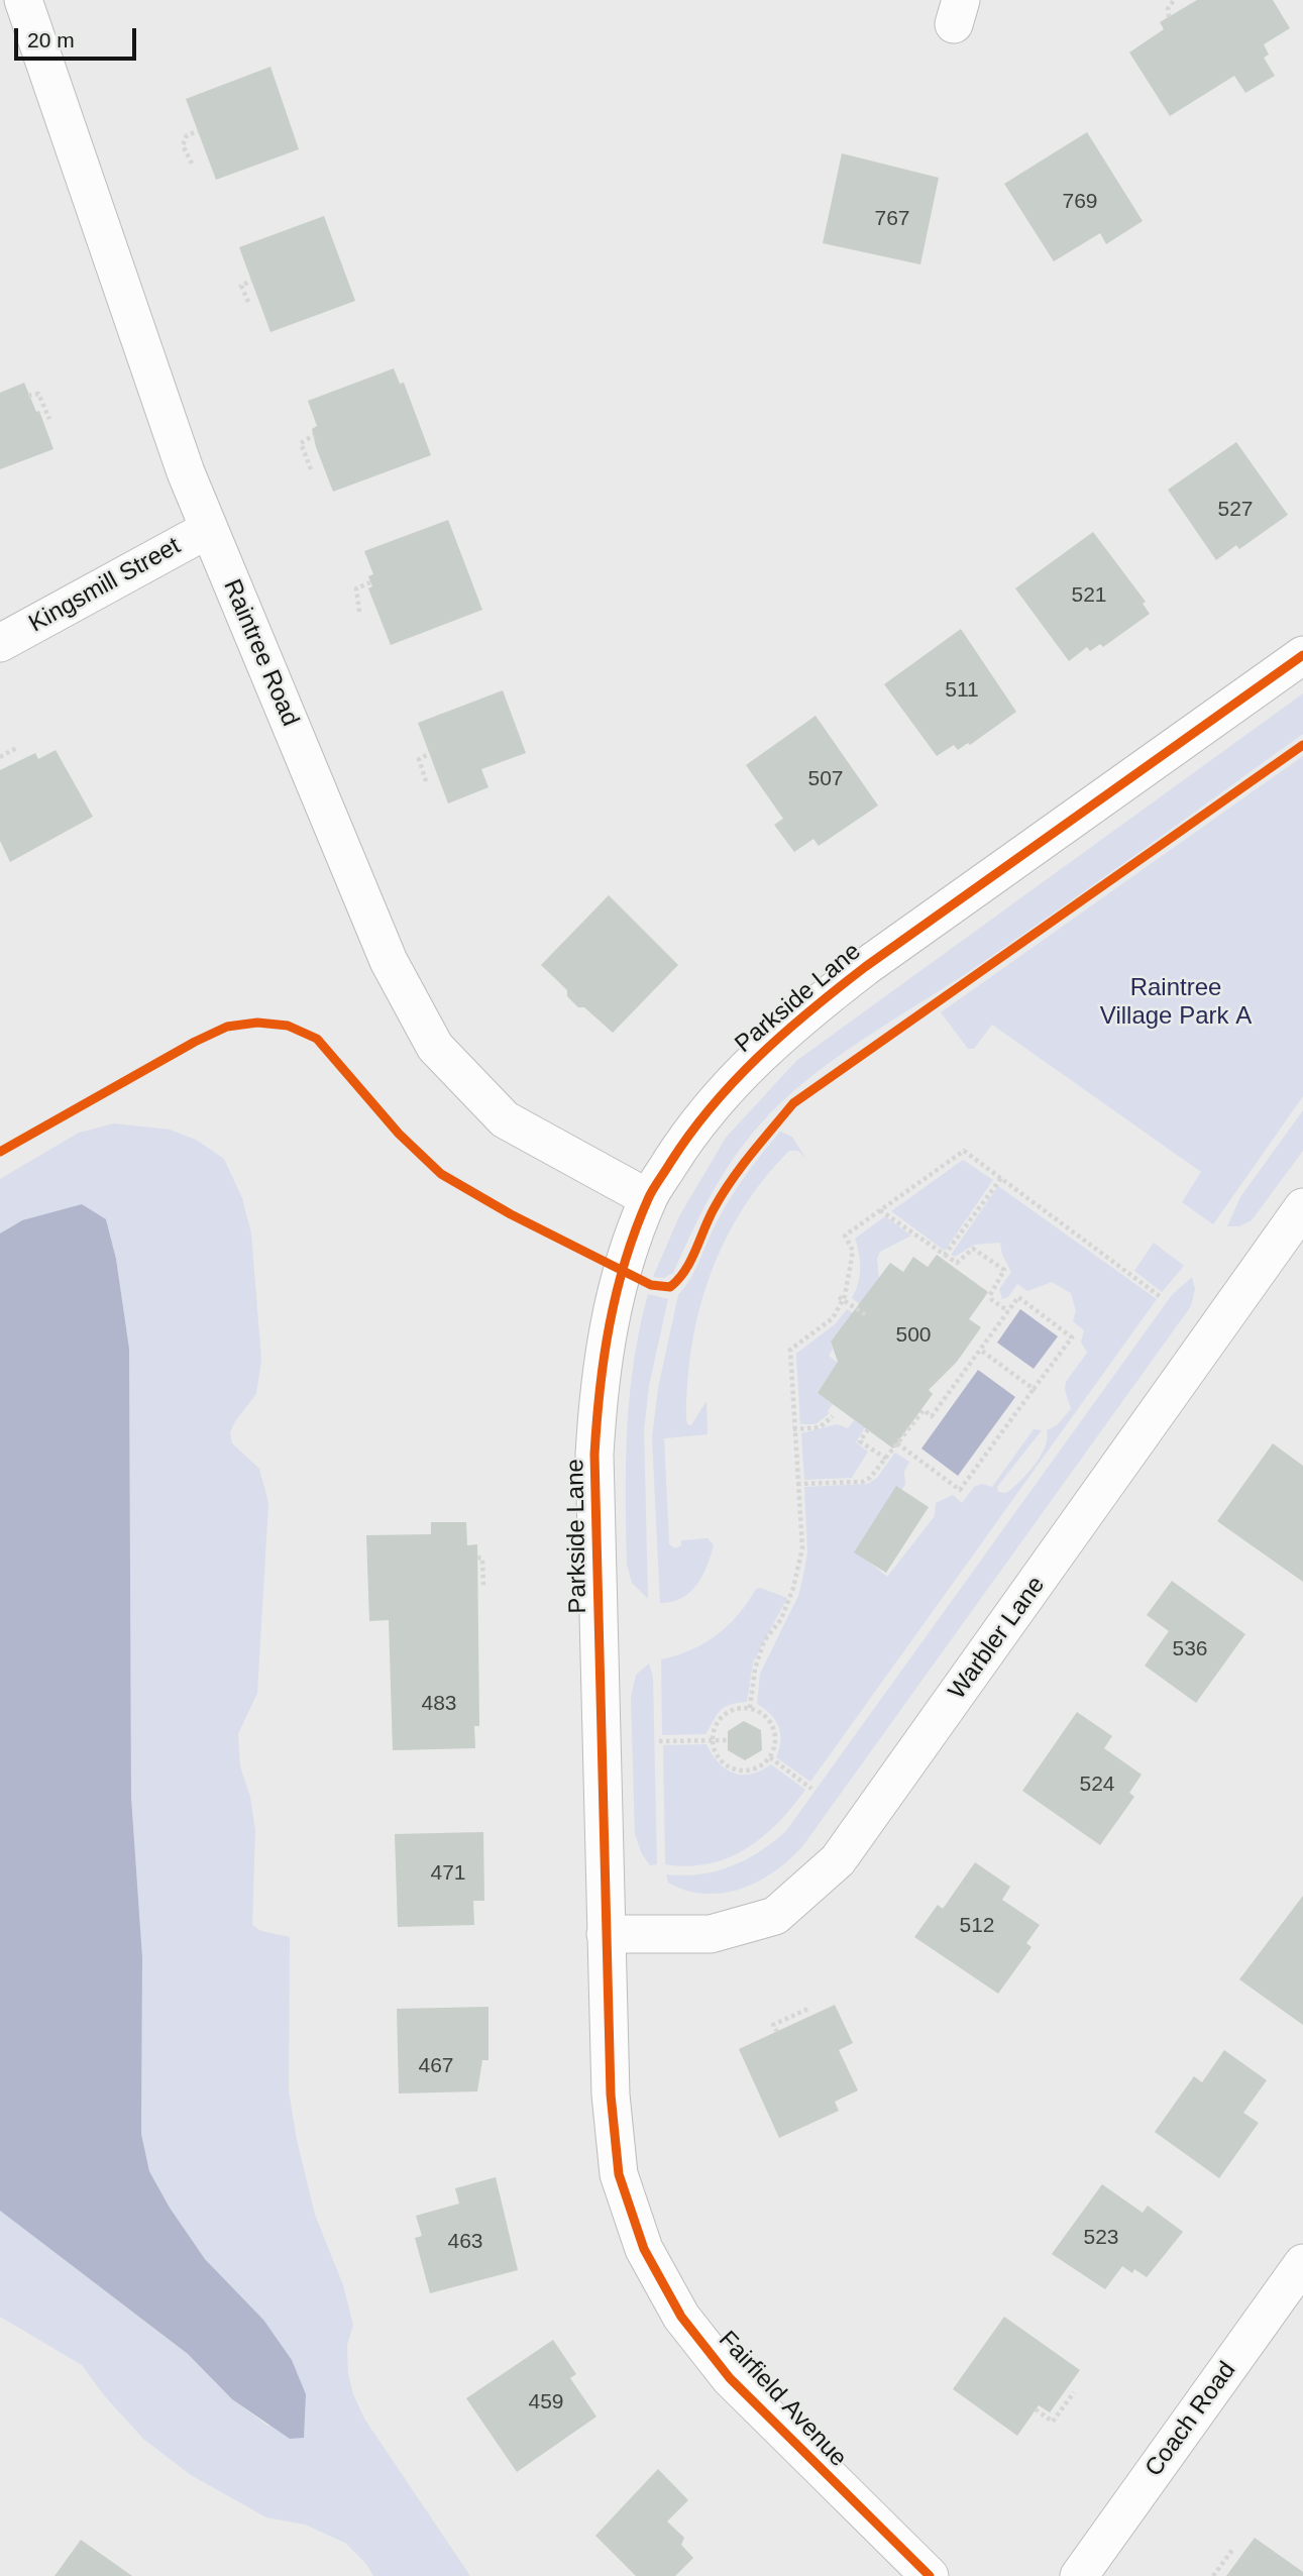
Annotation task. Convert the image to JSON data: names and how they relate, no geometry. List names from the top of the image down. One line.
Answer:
{"streets":{"street":["Kingsmill Street","Raintree Road","Parkside Lane","Warbler Lane","Fairfield Avenue","Coach Road"]},"crossings":[["Kingsmill Street","Raintree Road"],["Raintree Road","Parkside Lane"],["Parkside Lane","Warbler Lane"],["Parkside Lane","Fairfield Avenue"],["Warbler Lane","Fairfield Avenue"]],"parks":["Raintree Village Park A"],"house_numbers":["769","767","527","521","511","507","500","536","483","524","471","512","467","523","463","459"],"scale_bar":"20 m"}
